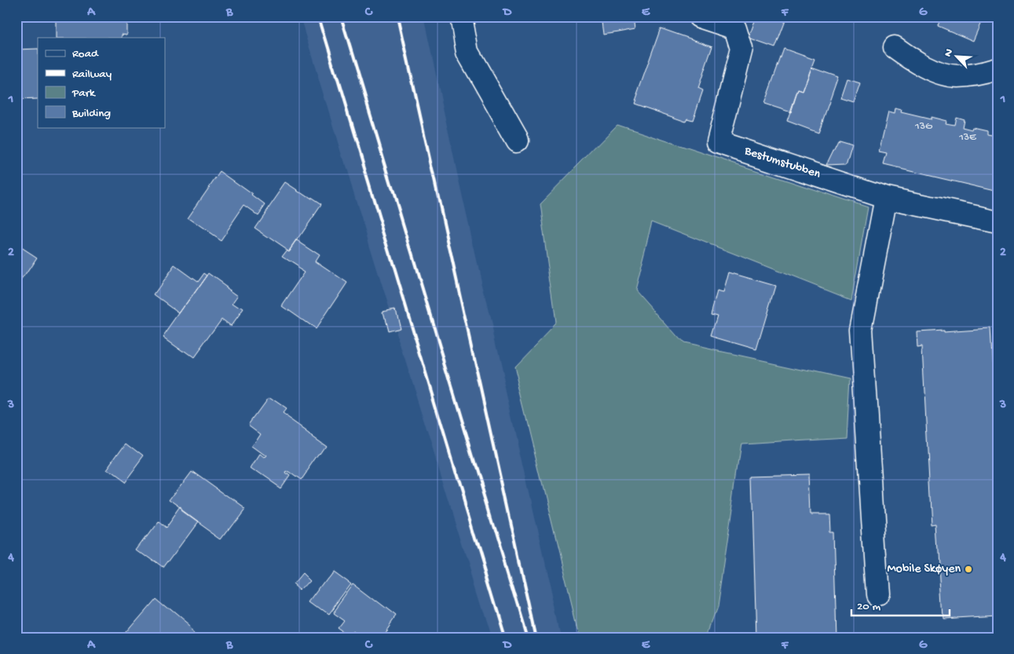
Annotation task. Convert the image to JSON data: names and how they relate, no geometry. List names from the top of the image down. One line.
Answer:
{"streets":{"street":["Bestumstubben"]},"places":["Mobile Skøyen"],"house_numbers":["13G","13E"],"legend":["Road","Railway","Park","Building"],"scale_bar":"20 m","north":"top left","grid":{"columns":["A","B","C","D","E","F","G"],"rows":["1","2","3","4"]}}
